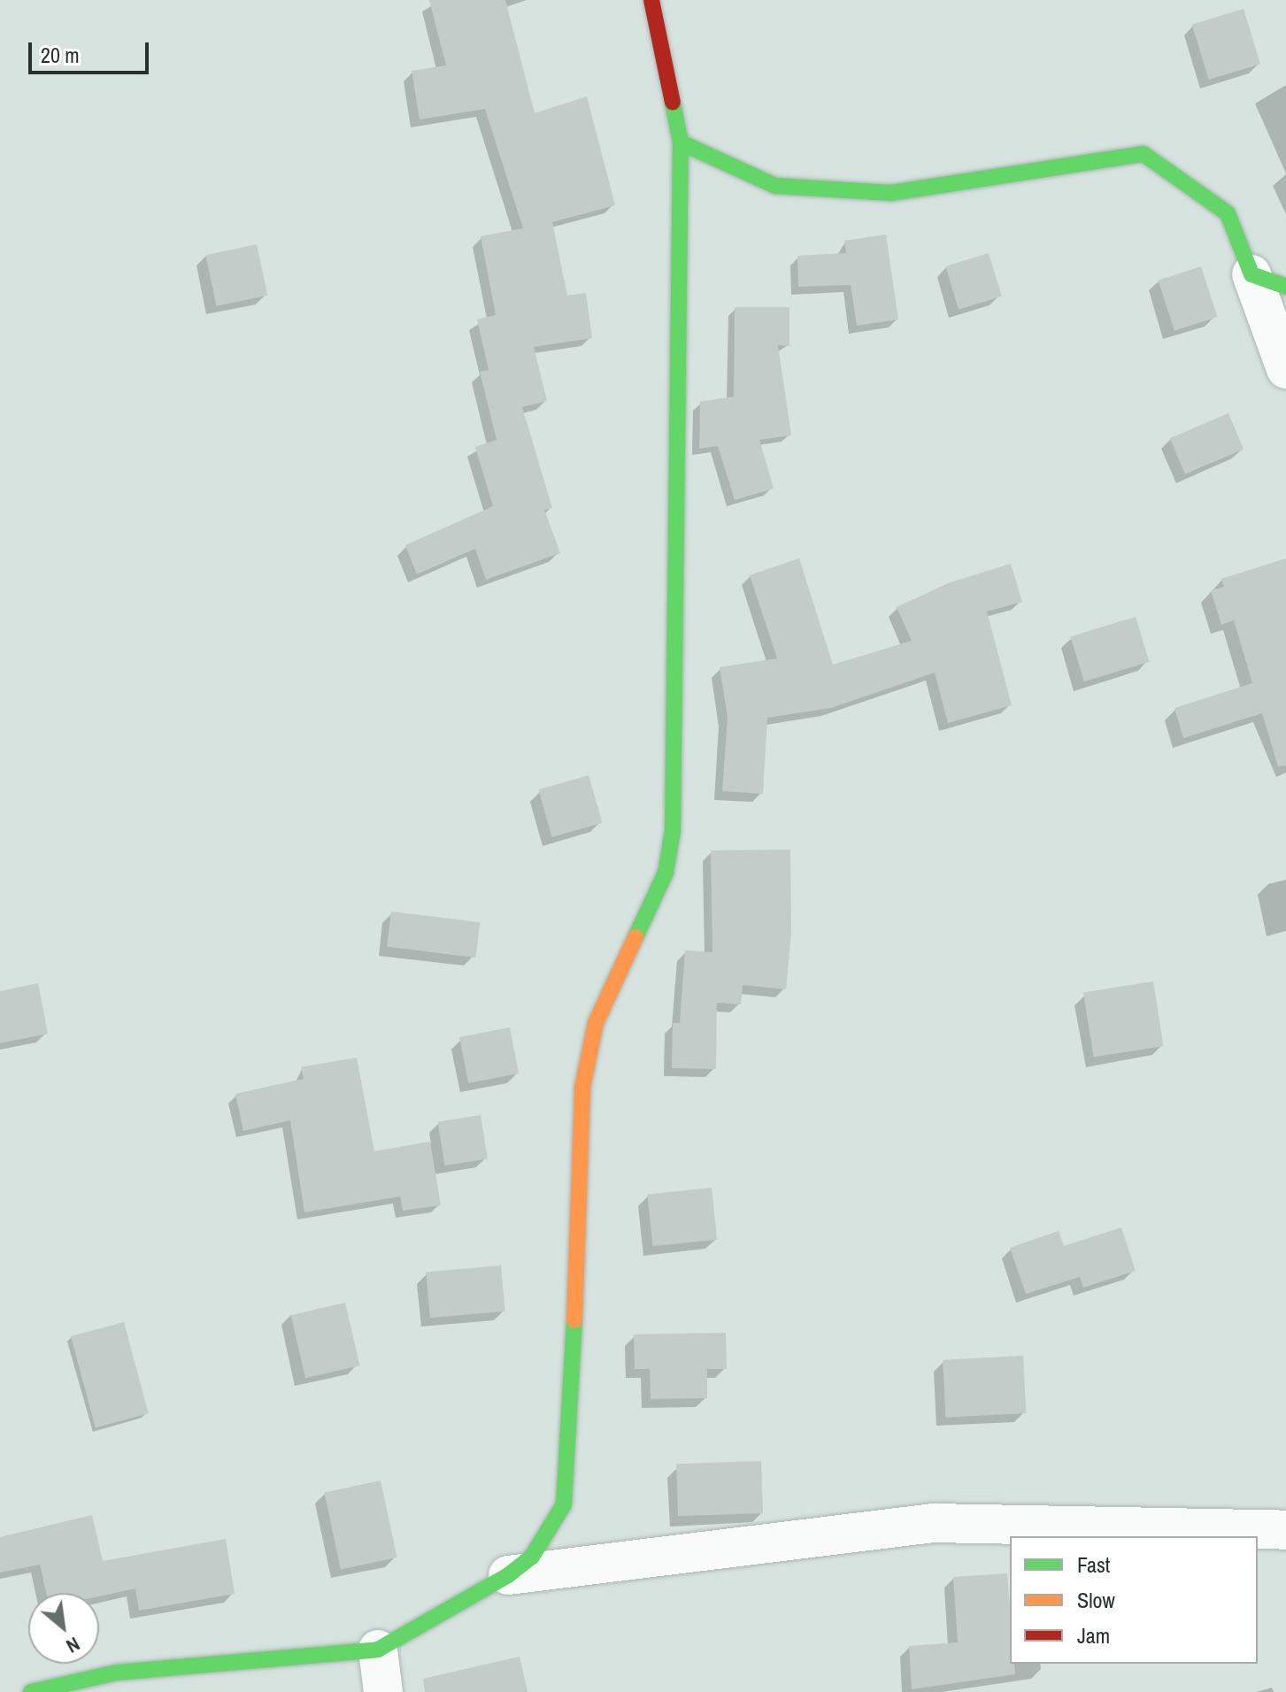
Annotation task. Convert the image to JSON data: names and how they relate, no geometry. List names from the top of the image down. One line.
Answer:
{"legend":["Fast","Slow","Jam"],"scale_bar":"20 m","north":"bottom right"}
